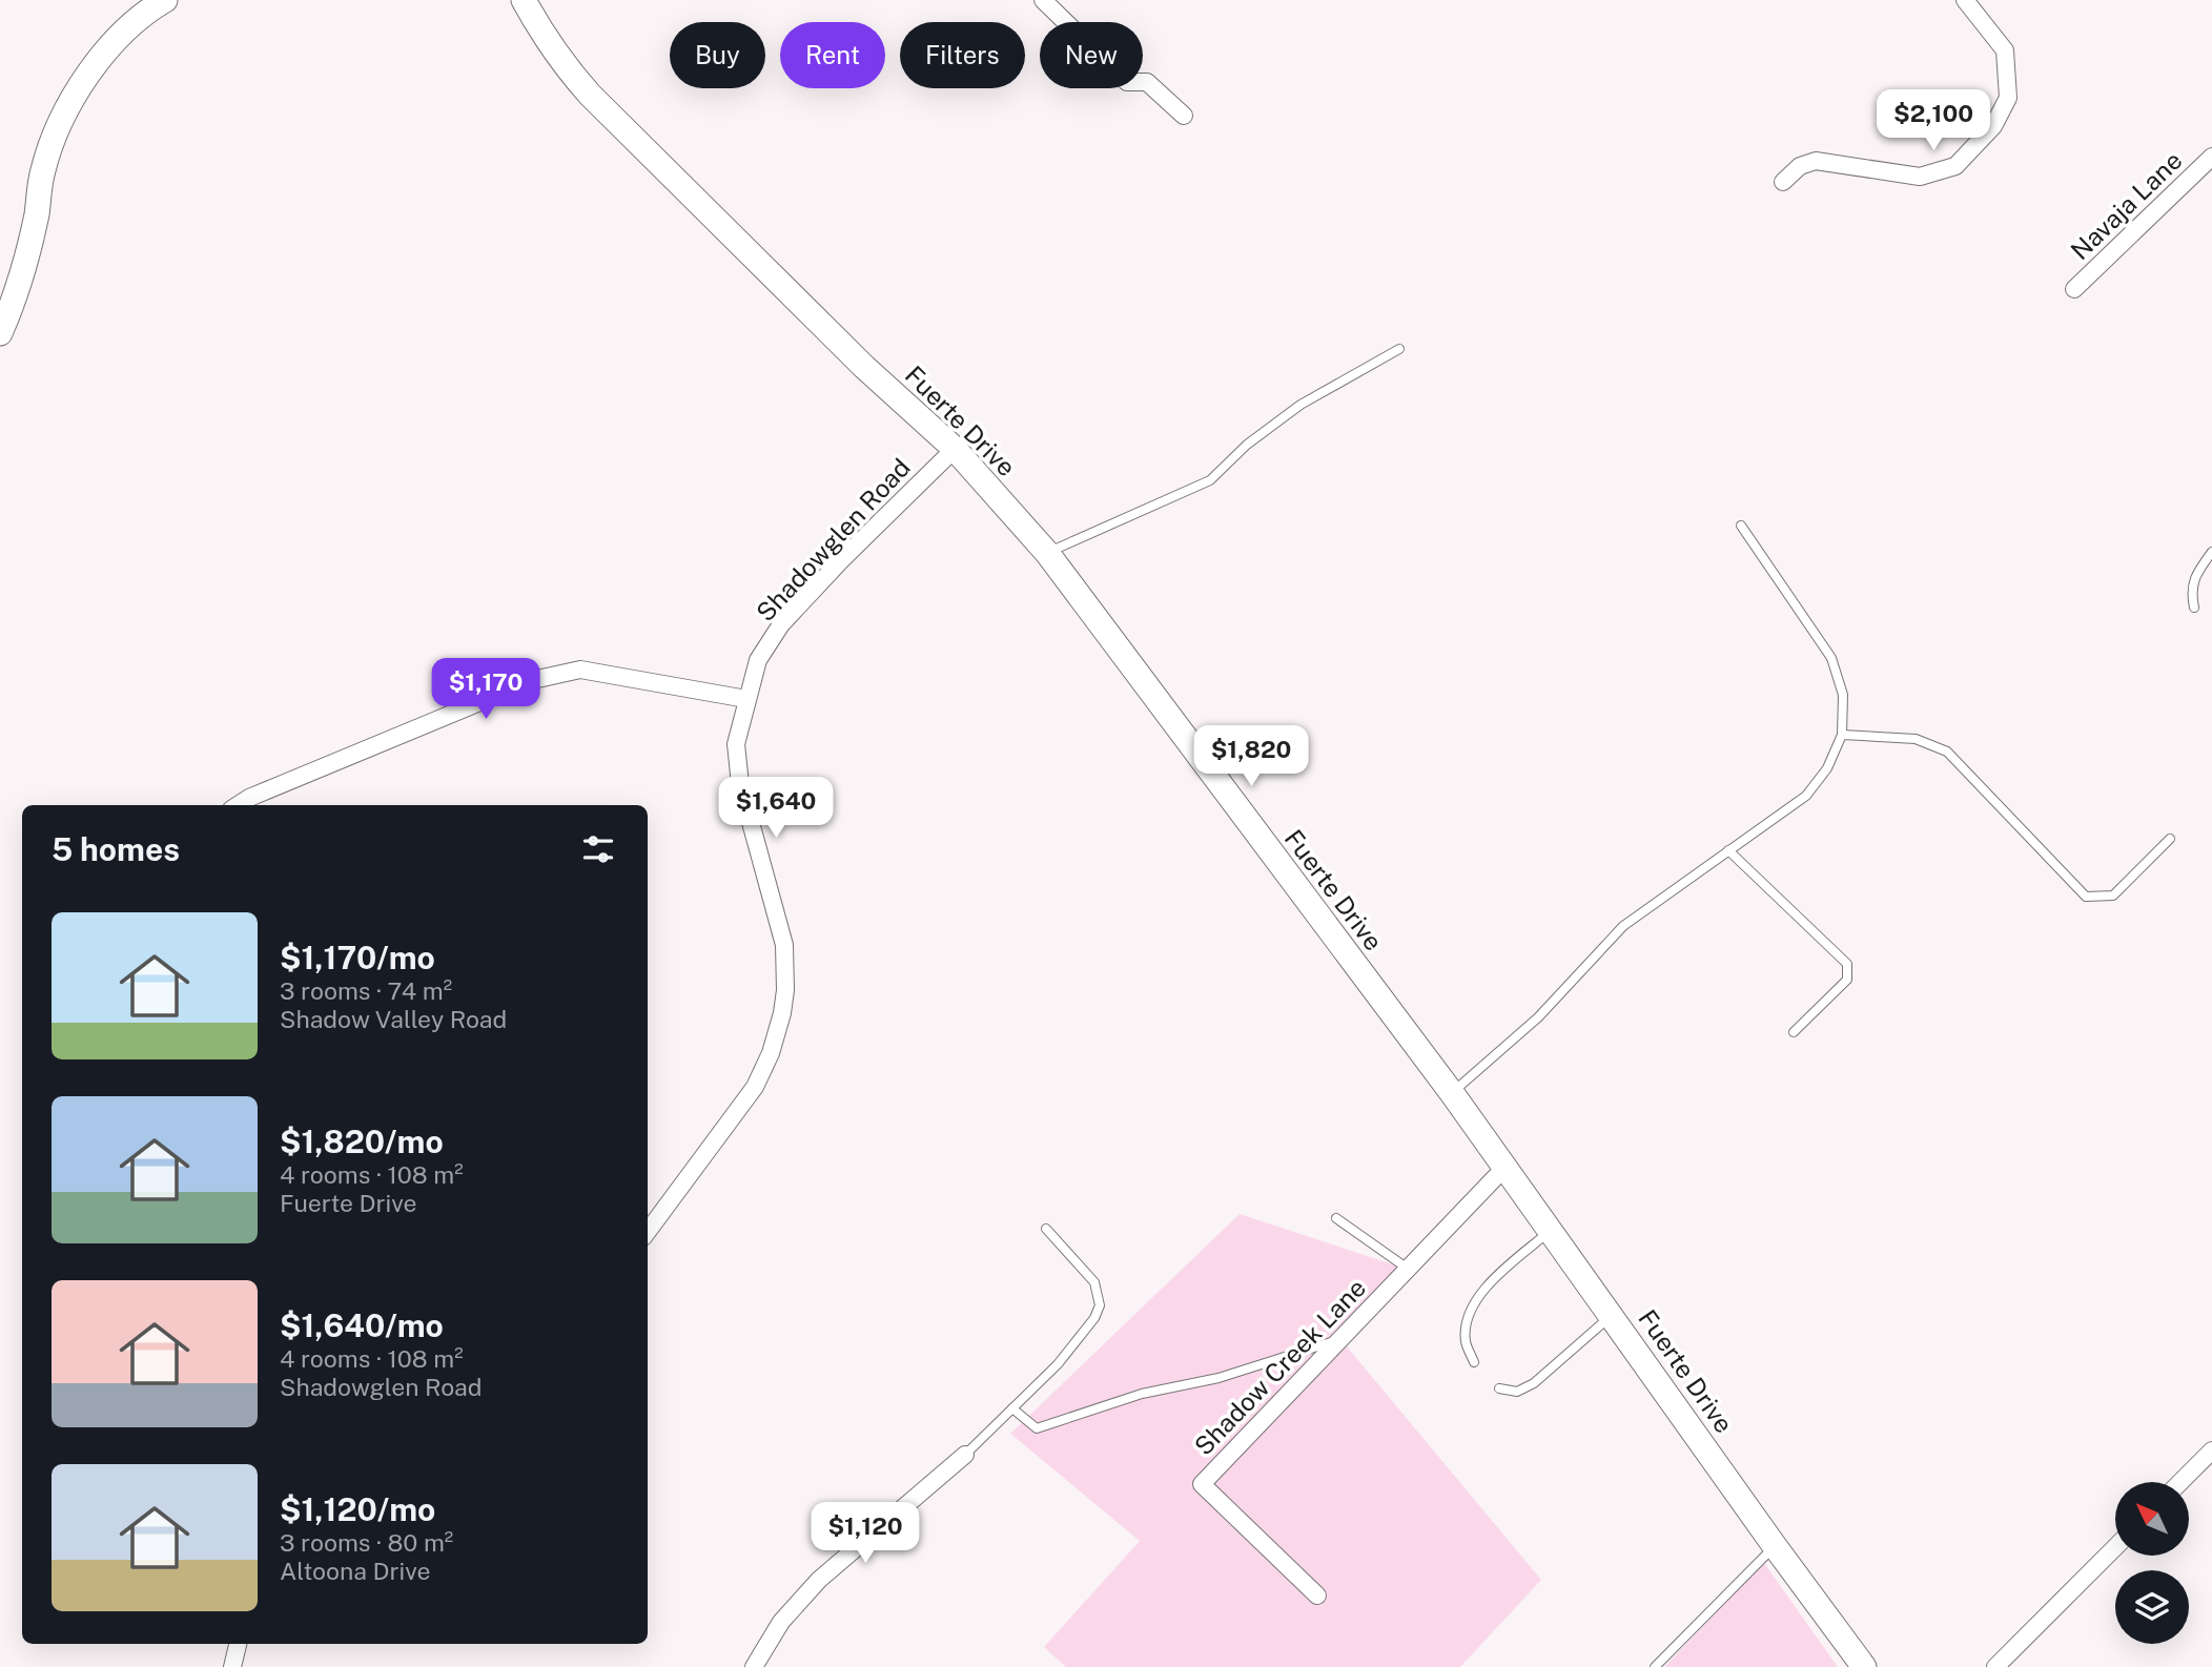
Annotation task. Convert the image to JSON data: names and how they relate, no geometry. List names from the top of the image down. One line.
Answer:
{"streets":{"street":["Navaja Lane","Fuerte Drive","Shadowglen Road","Shadow Creek Lane"]},"crossings":[["Fuerte Drive","Shadowglen Road"],["Fuerte Drive","Shadow Creek Lane"]],"north":"top left","page":{"chip":["Buy","Rent","Filters","New"],"price":["$2,100","$1,170","$1,820","$1,640","$1,120"],"heading":"5 homes","list":[{"name":"$1,170/mo","note":"3 rooms · 74 m² · Shadow Valley Road"},{"name":"$1,820/mo","note":"4 rooms · 108 m² · Fuerte Drive"},{"name":"$1,640/mo","note":"4 rooms · 108 m² · Shadowglen Road"},{"name":"$1,120/mo","note":"3 rooms · 80 m² · Altoona Drive"}]}}
